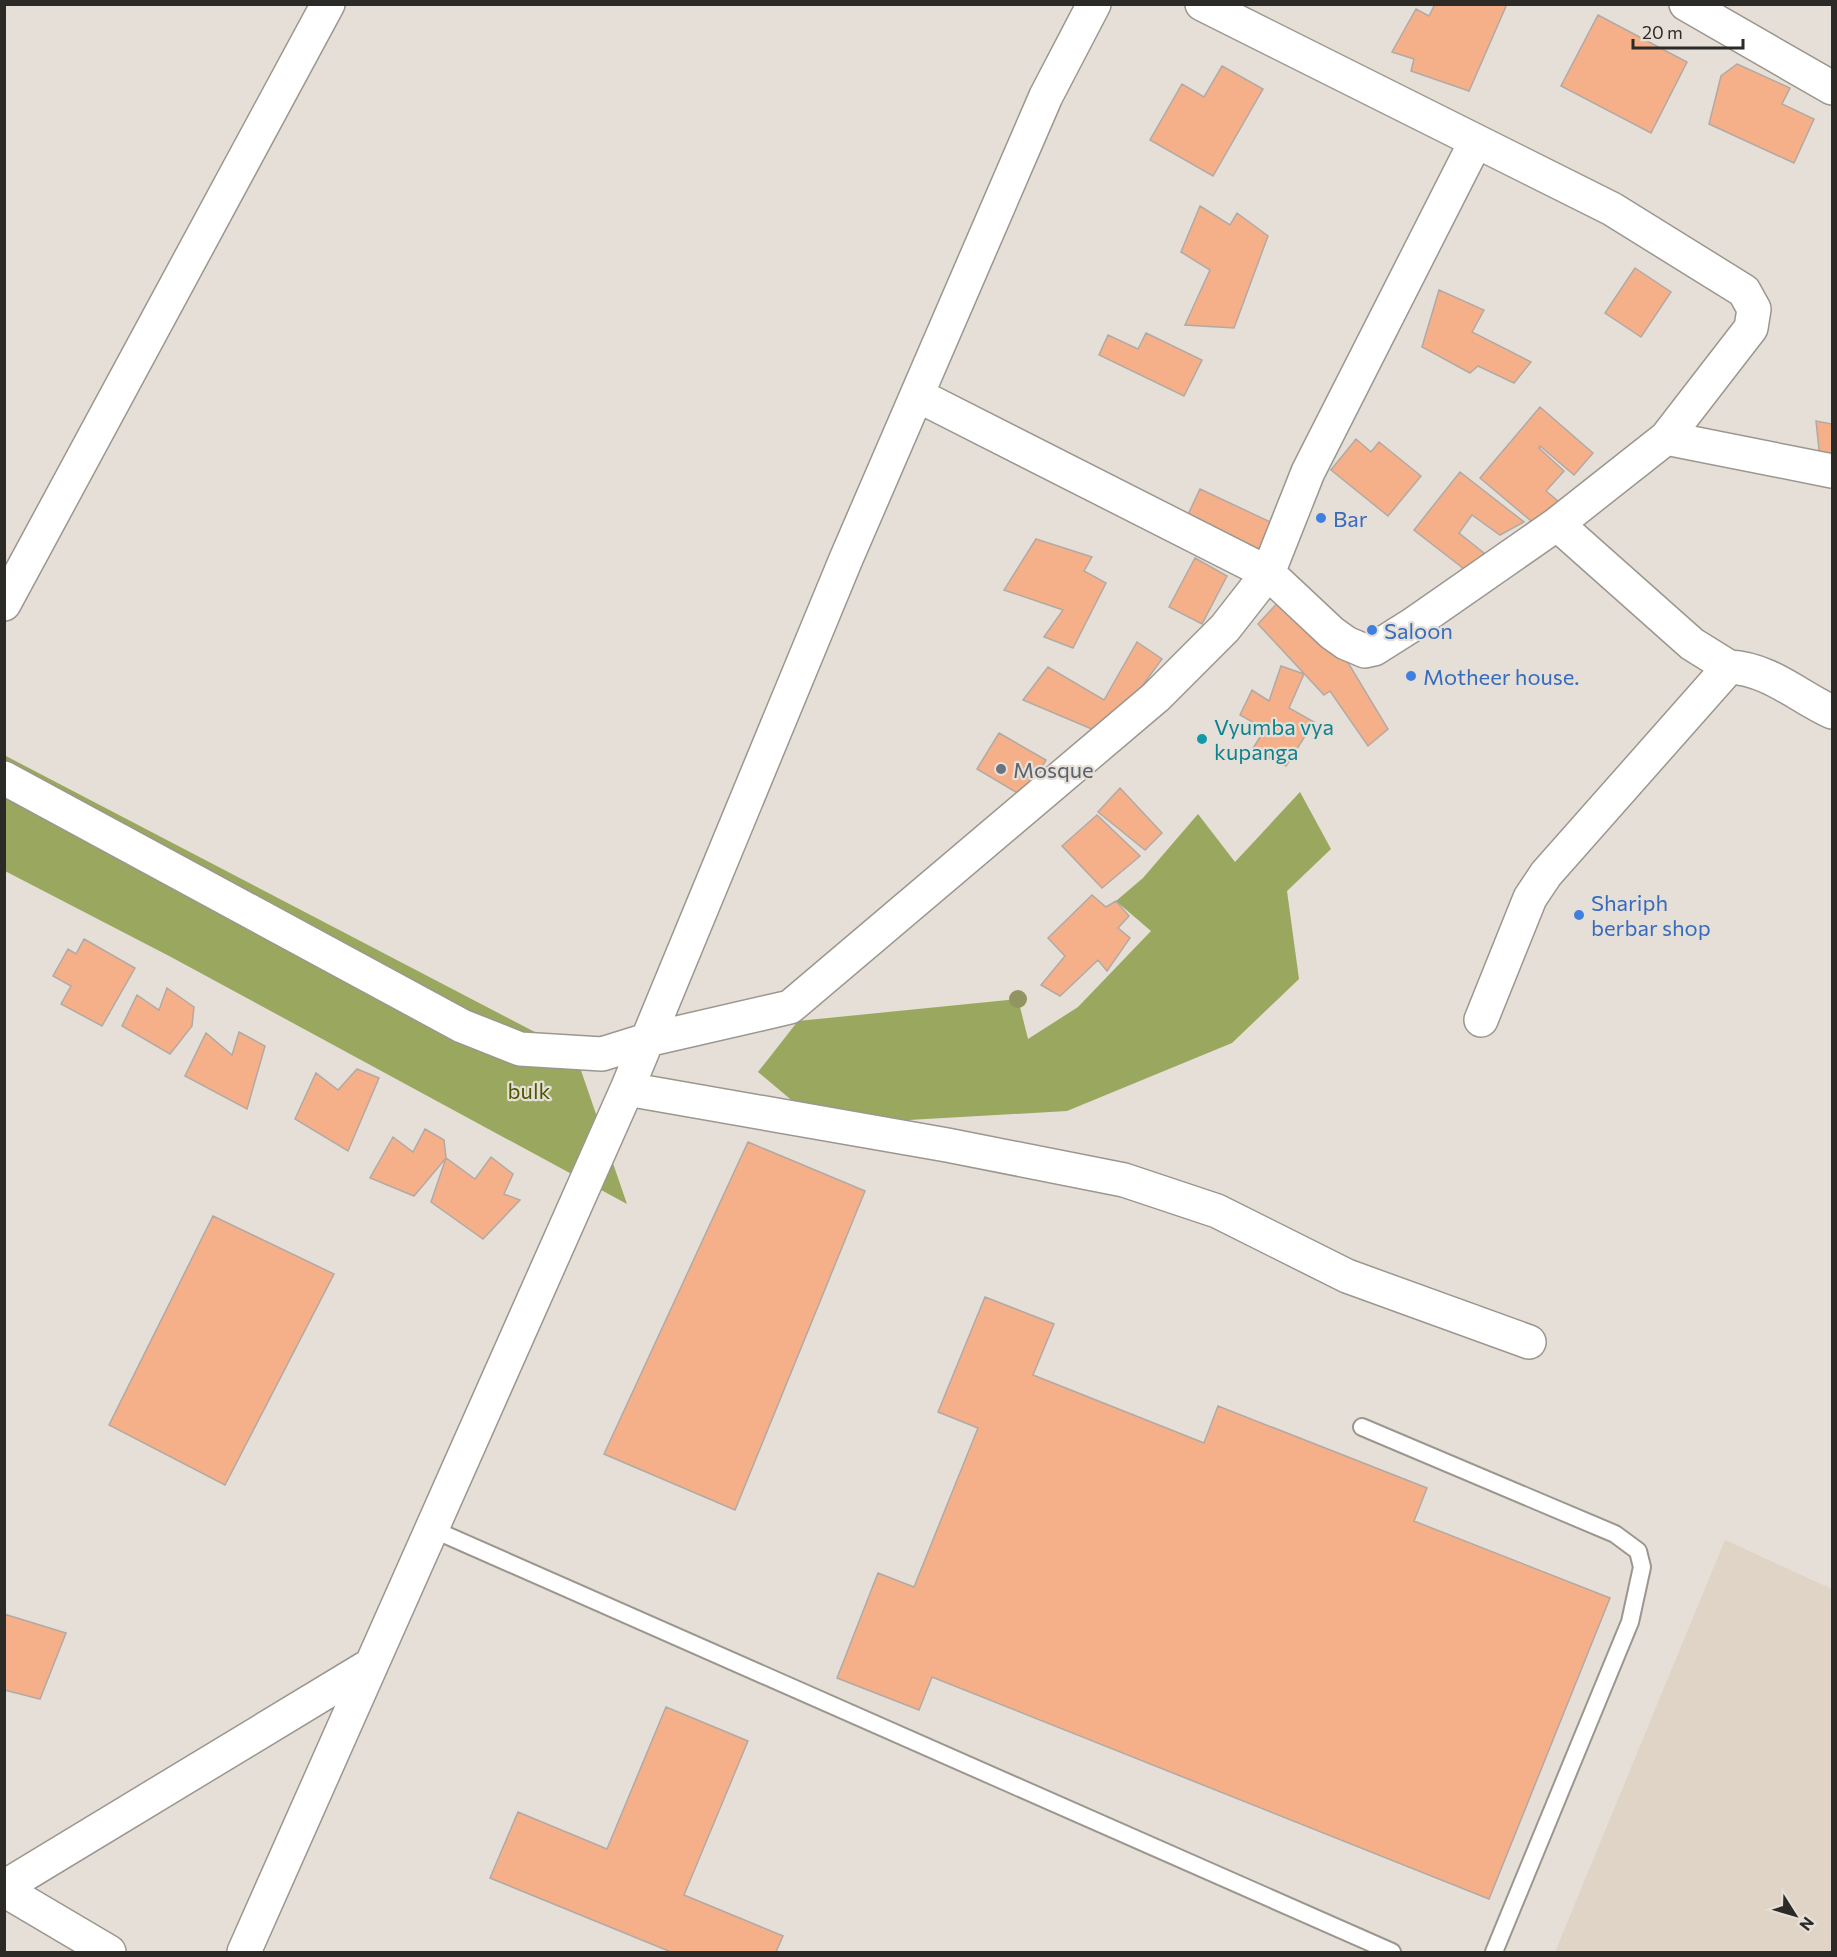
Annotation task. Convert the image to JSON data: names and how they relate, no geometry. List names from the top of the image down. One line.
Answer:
{"parks":["bulk"],"places":["Bar","Saloon","Motheer house.","Vyumba vya kupanga","Mosque","Shariph berbar shop"],"scale_bar":"20 m","north":"bottom right"}
